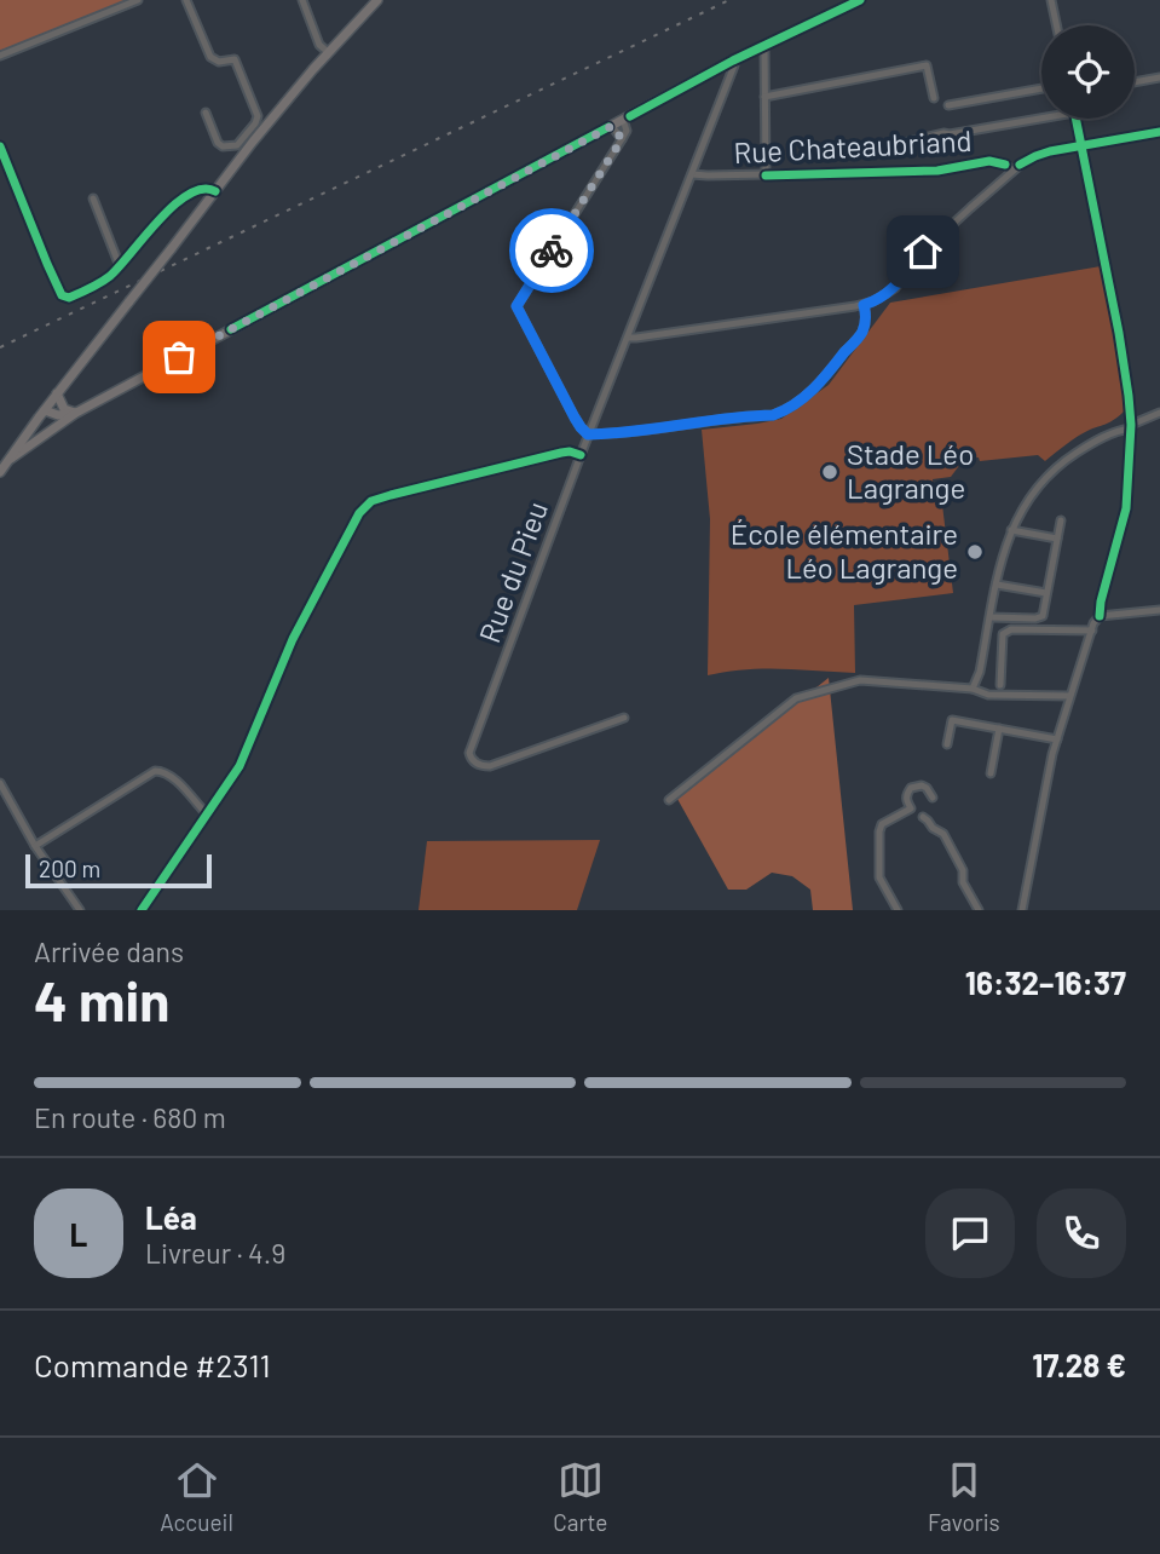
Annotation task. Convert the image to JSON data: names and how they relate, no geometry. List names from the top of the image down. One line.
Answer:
{"streets":{"street":["Rue Chateaubriand","Rue du Pieu"]},"crossings":[["Rue Chateaubriand","Rue du Pieu"]],"places":["Stade Léo Lagrange","École élémentaire Léo Lagrange"],"scale_bar":"200 m","page":{"scale":"200 m","heading":["4 min","Arrivée dans","16:32–16:37"],"panel":["Léa","Livreur · 4.9","Commande #2311","17.28 €"],"bar":"En route · 680 m","round":"L","tabs":["Accueil","Carte","Favoris"]}}
